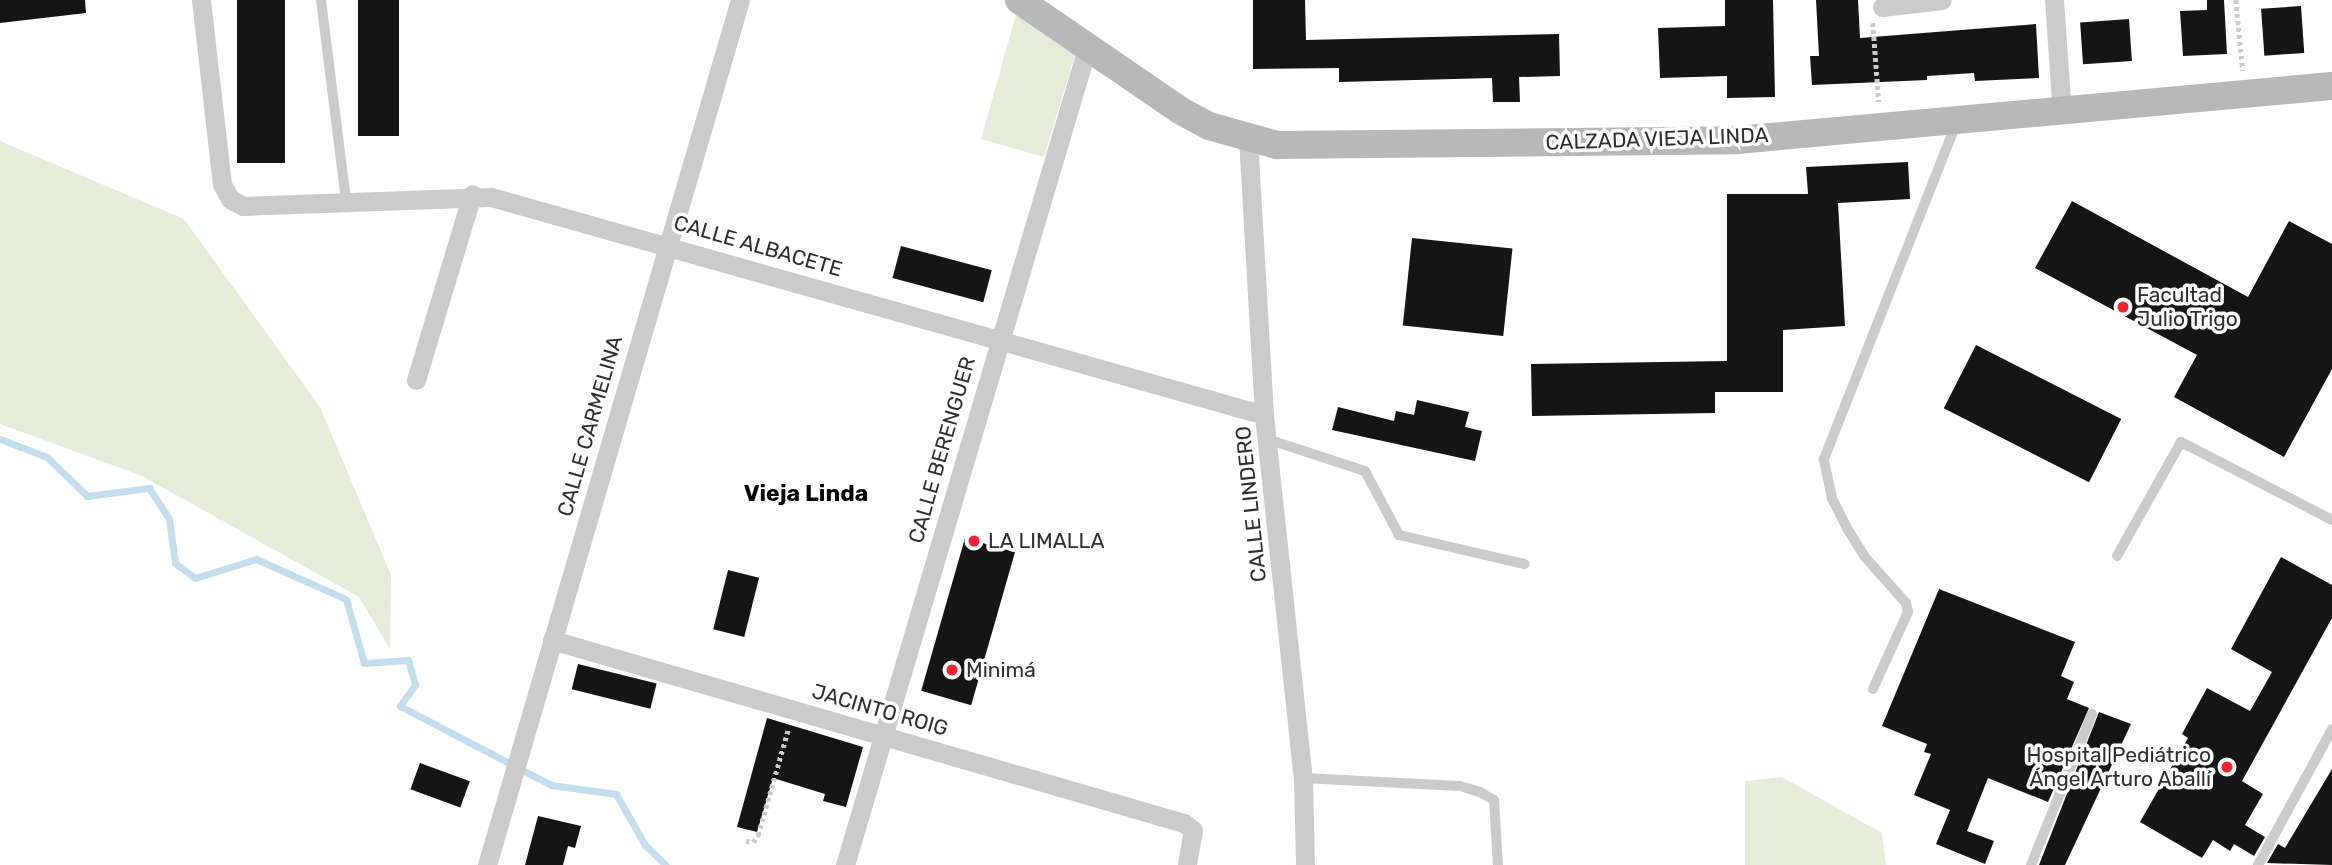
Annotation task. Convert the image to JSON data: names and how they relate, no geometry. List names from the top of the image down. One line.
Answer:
{"streets":{"street":["CALZADA VIEJA LINDA","CALLE ALBACETE","CALLE CARMELINA","CALLE BERENGUER","CALLE LINDERO","JACINTO ROIG"]},"crossings":[["CALZADA VIEJA LINDA","CALLE BERENGUER"],["CALZADA VIEJA LINDA","CALLE LINDERO"],["CALLE ALBACETE","CALLE CARMELINA"],["CALLE ALBACETE","CALLE BERENGUER"],["CALLE ALBACETE","CALLE LINDERO"],["CALLE CARMELINA","JACINTO ROIG"],["CALLE BERENGUER","JACINTO ROIG"]],"districts":["Vieja Linda"],"places":["Facultad Julio Trigo","LA LIMALLA","Minimá","Hospital Pediátrico Ángel Arturo Aballí"]}
